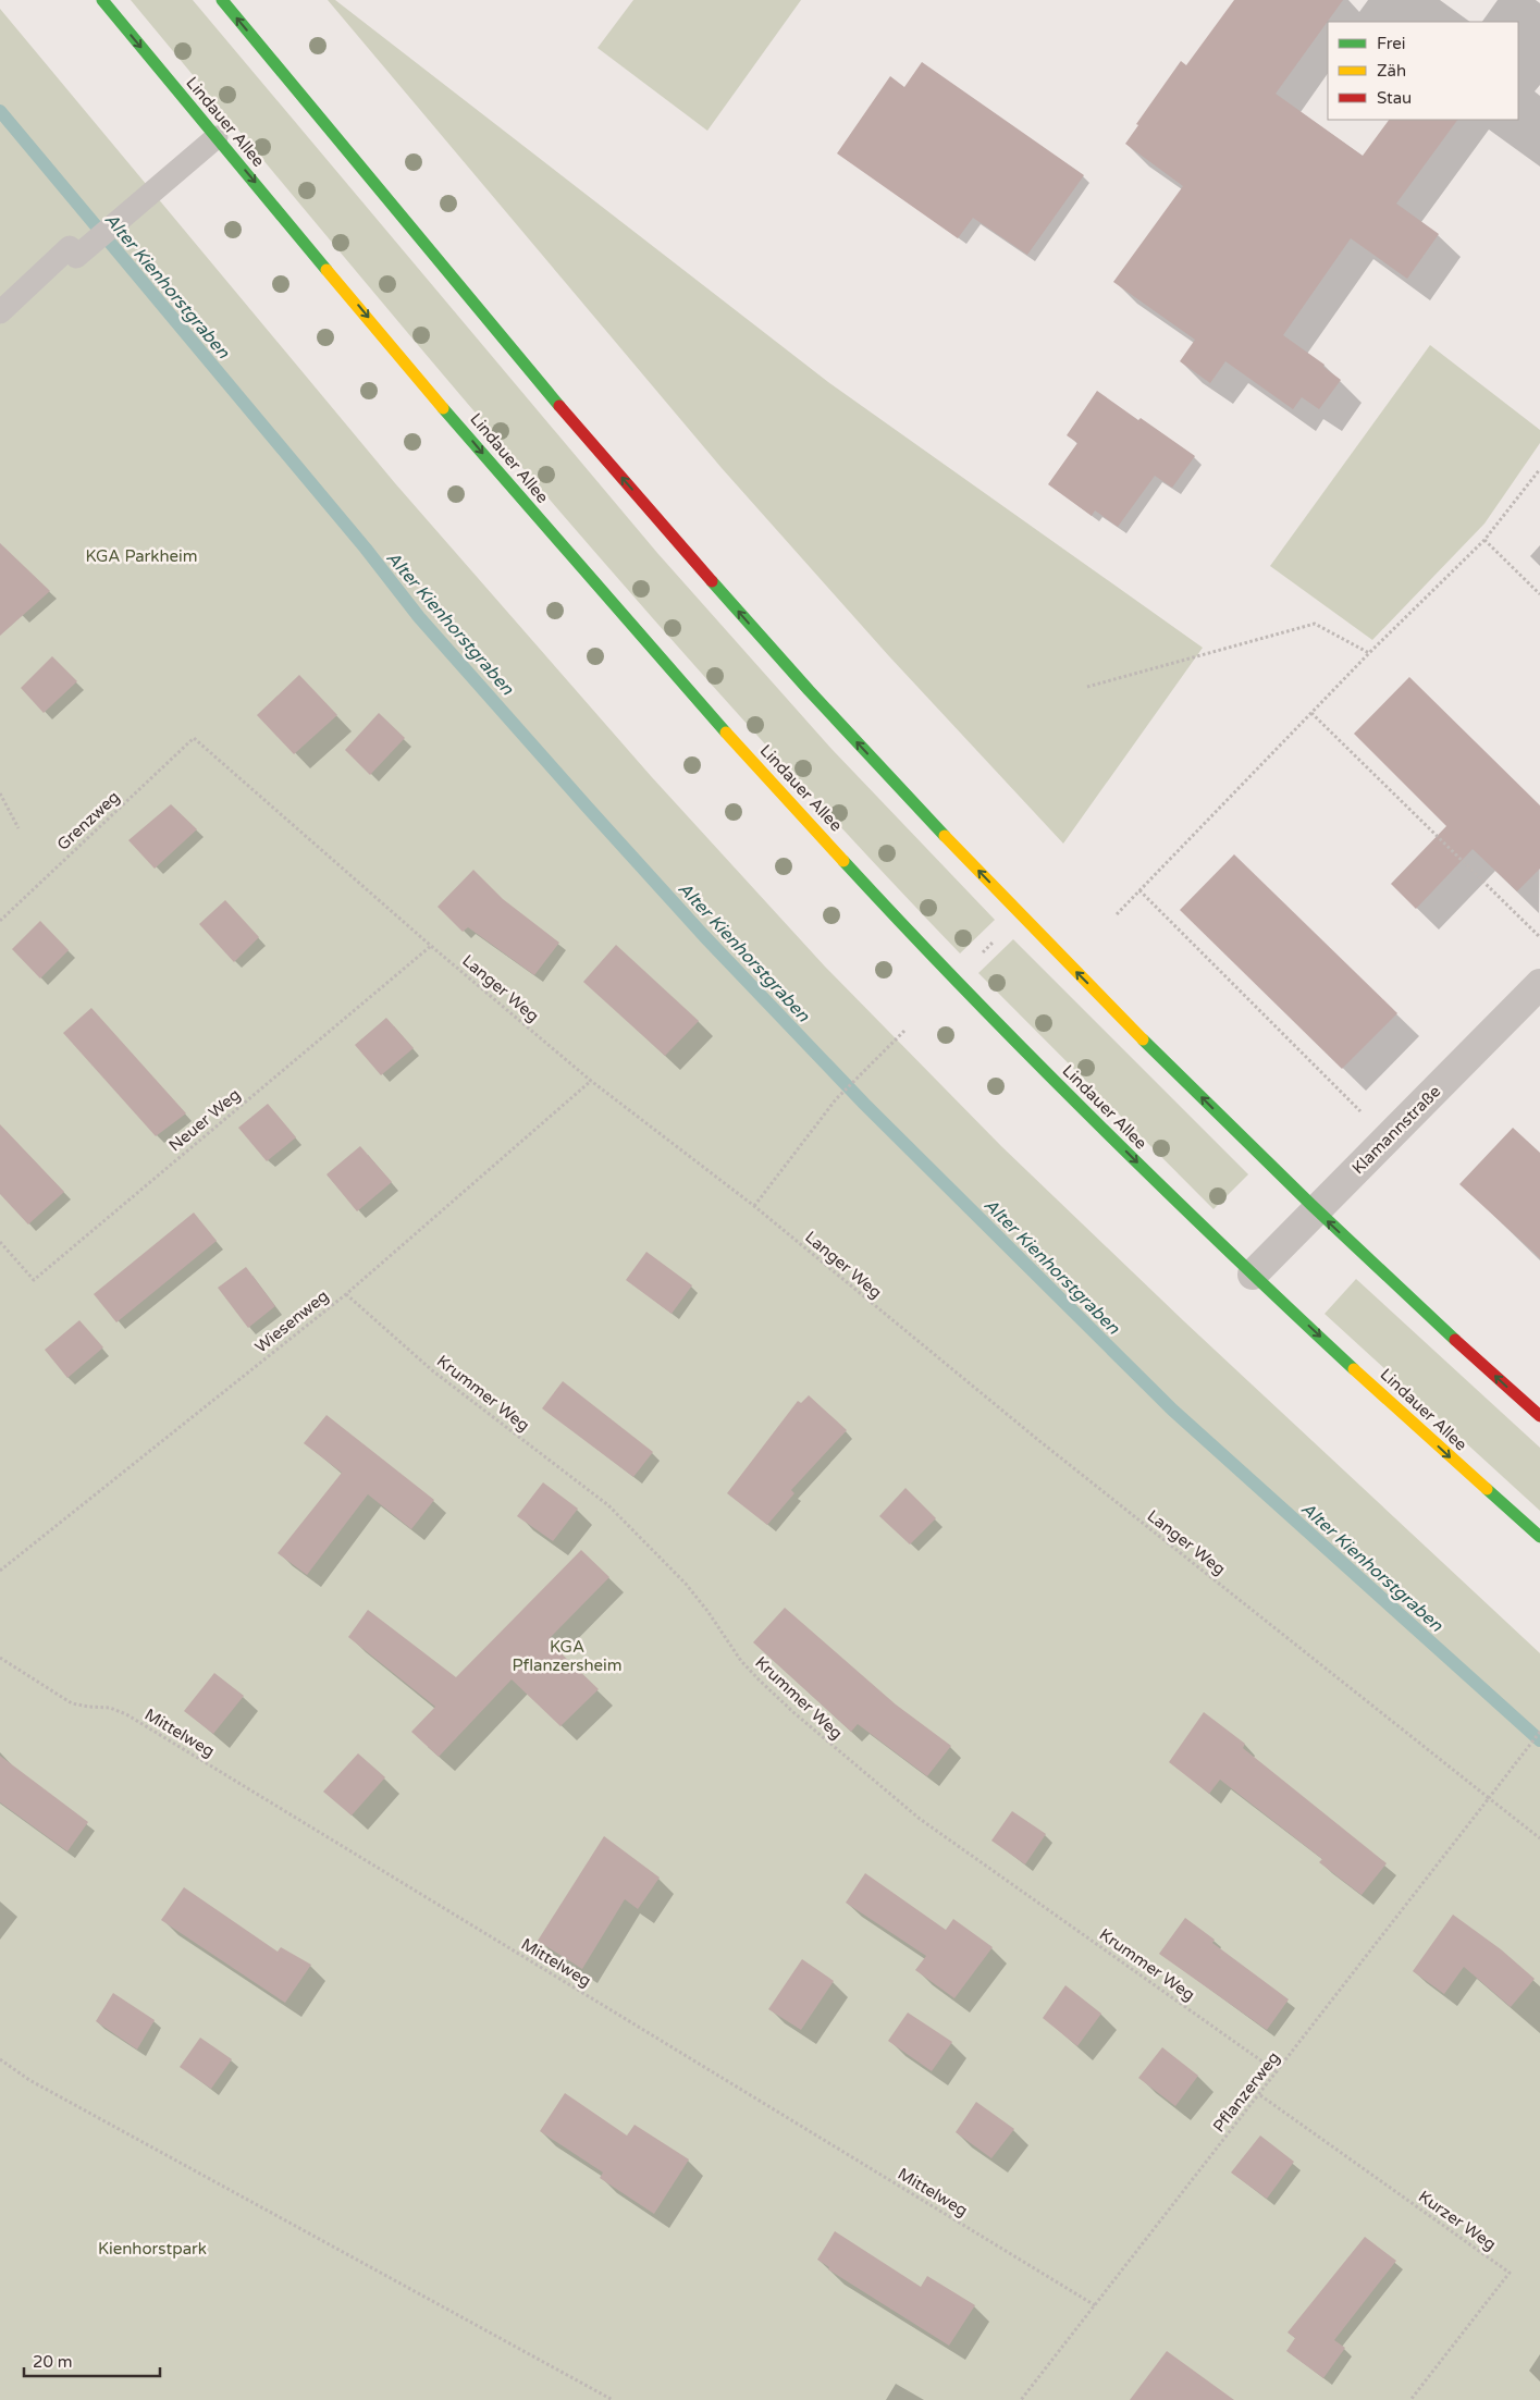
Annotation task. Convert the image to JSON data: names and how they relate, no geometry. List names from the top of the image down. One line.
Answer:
{"streets":{"main road":["Lindauer Allee"],"street":["Klamannstraße"],"path":["Grenzweg","Langer Weg","Neuer Weg","Wiesenweg","Krummer Weg","Mittelweg","Pflanzerweg","Kurzer Weg"]},"crossings":[["Lindauer Allee","Klamannstraße"],["Grenzweg","Langer Weg"],["Langer Weg","Neuer Weg"],["Langer Weg","Wiesenweg"],["Langer Weg","Pflanzerweg"],["Wiesenweg","Krummer Weg"],["Krummer Weg","Pflanzerweg"],["Mittelweg","Pflanzerweg"],["Pflanzerweg","Kurzer Weg"]],"water":["Alter Kienhorstgraben"],"parks":["KGA Parkheim","KGA Pflanzersheim","Kienhorstpark"],"legend":["Frei","Zäh","Stau"],"scale_bar":"20 m"}
